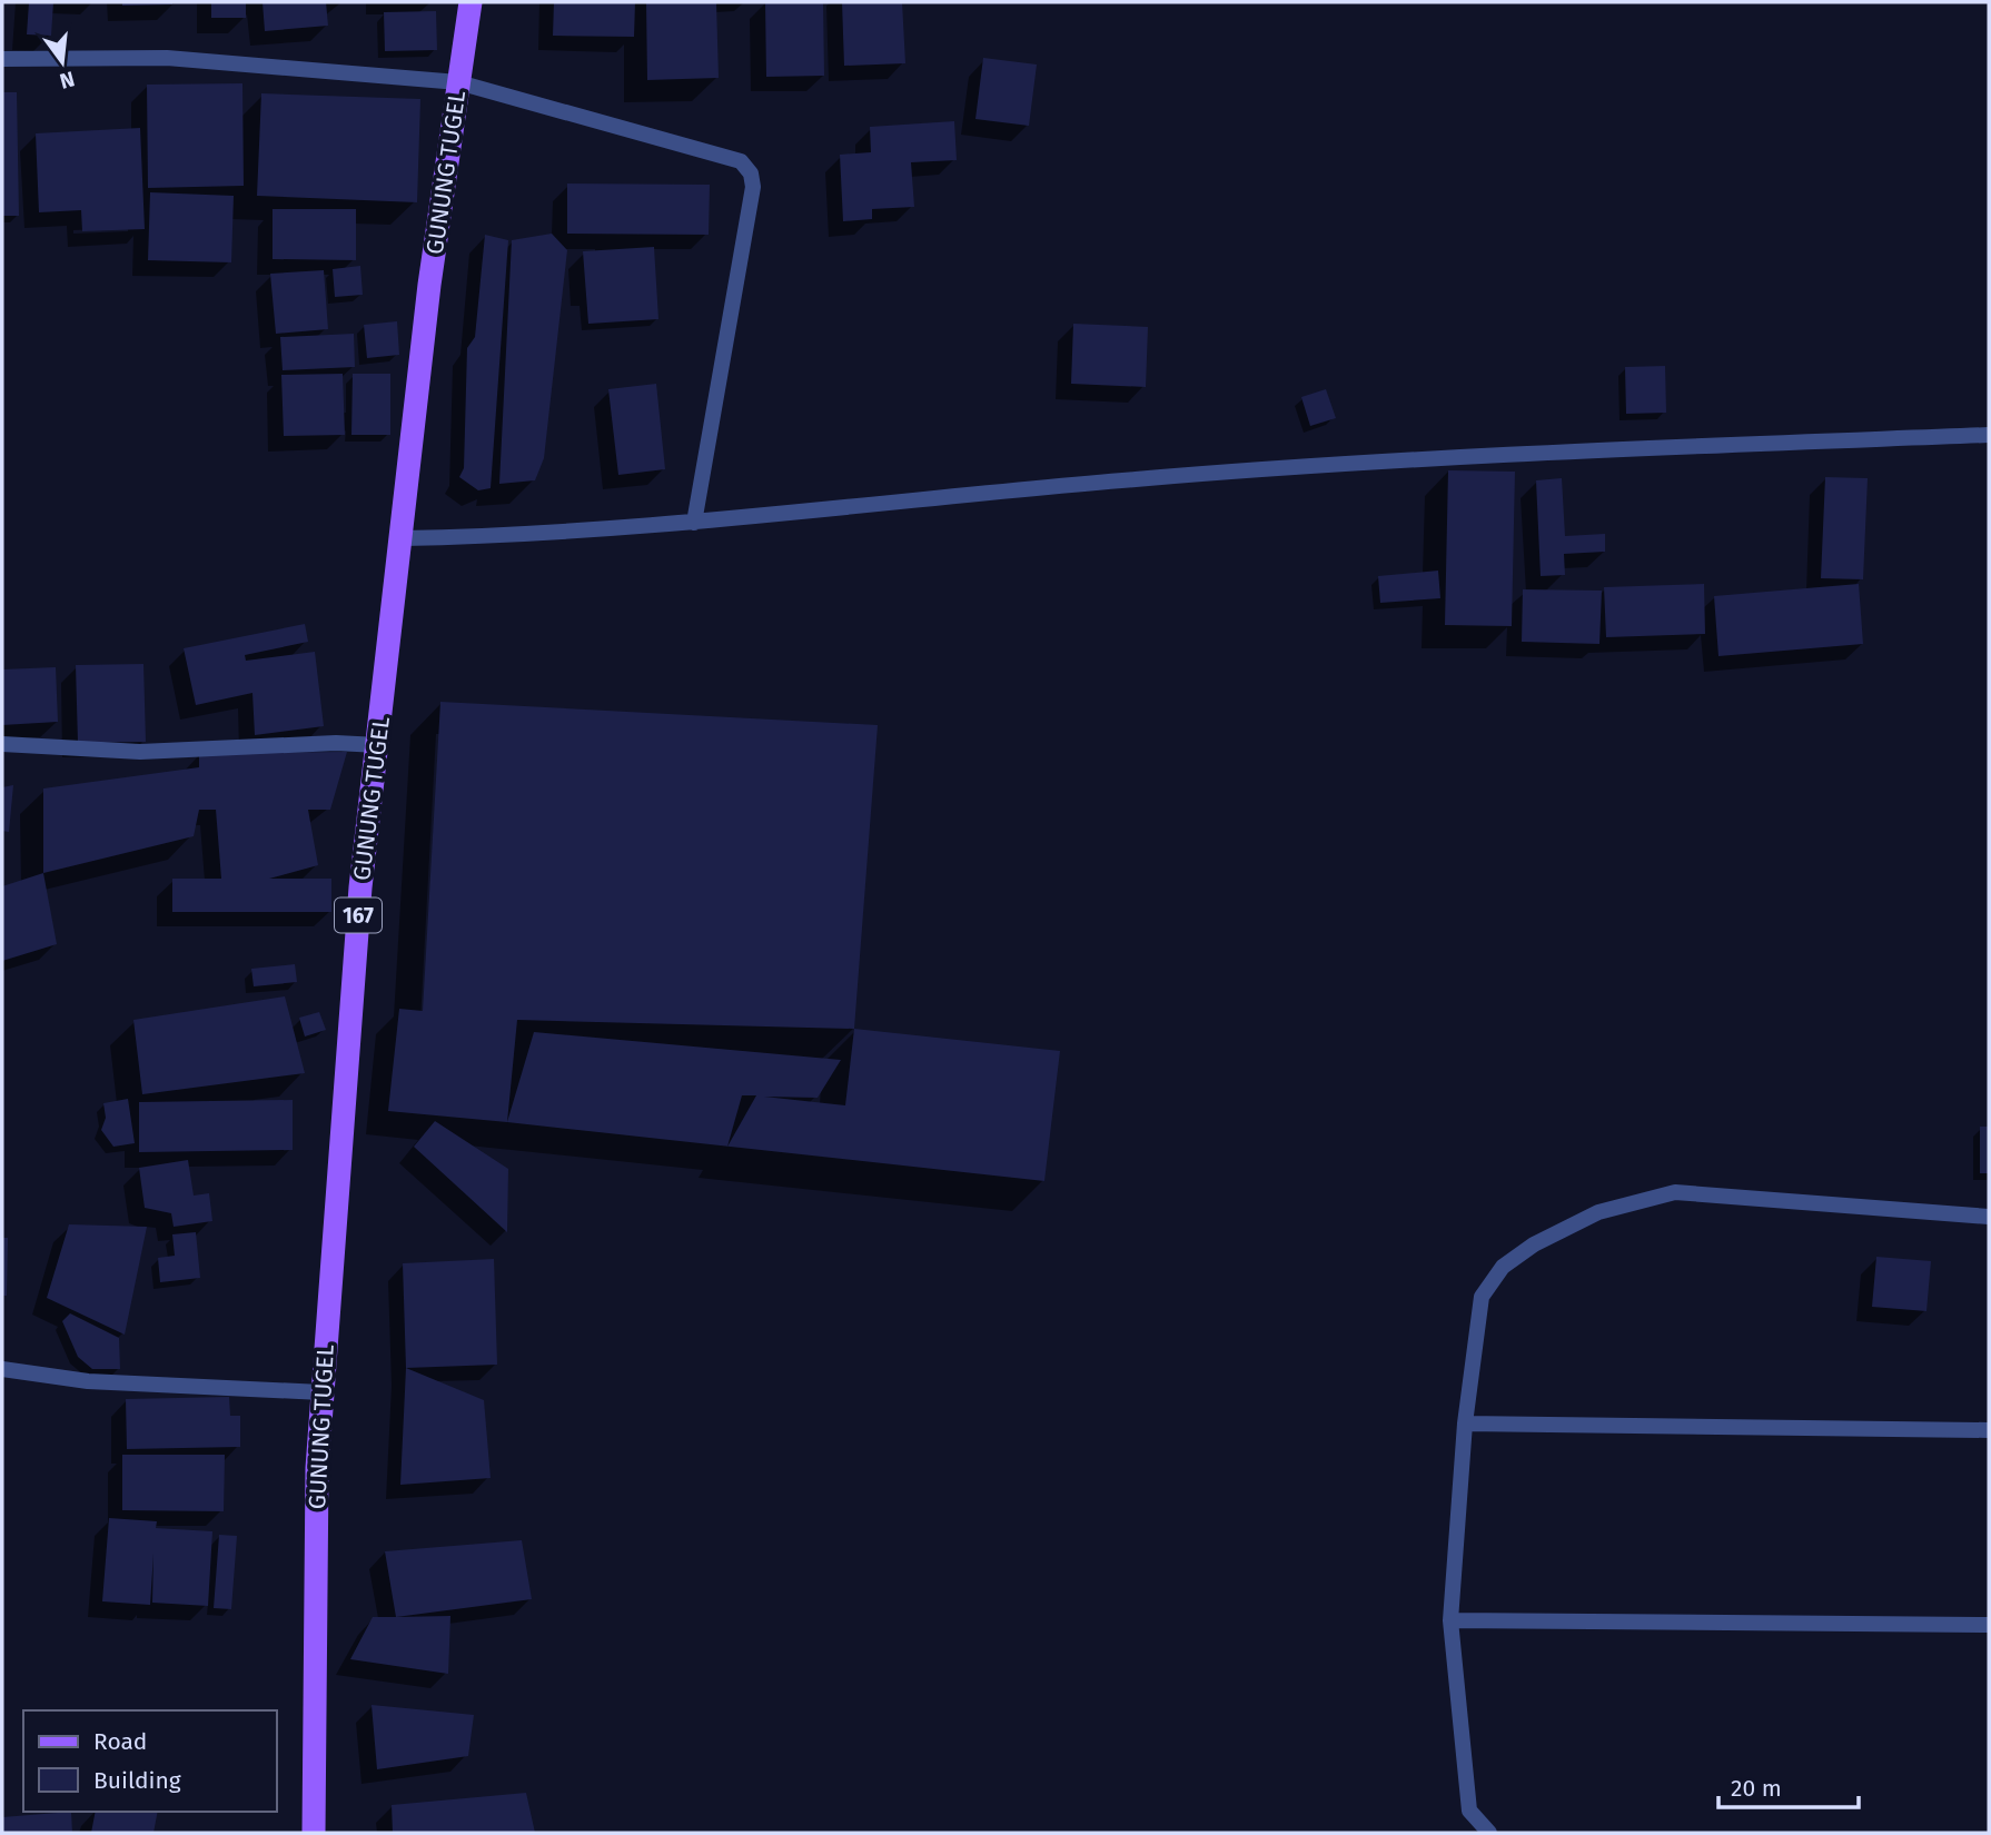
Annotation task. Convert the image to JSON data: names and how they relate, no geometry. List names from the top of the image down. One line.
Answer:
{"streets":{"main road":["GUNUNG TUGEL","167"]},"legend":["Road","Building"],"scale_bar":"20 m","north":"bottom"}
